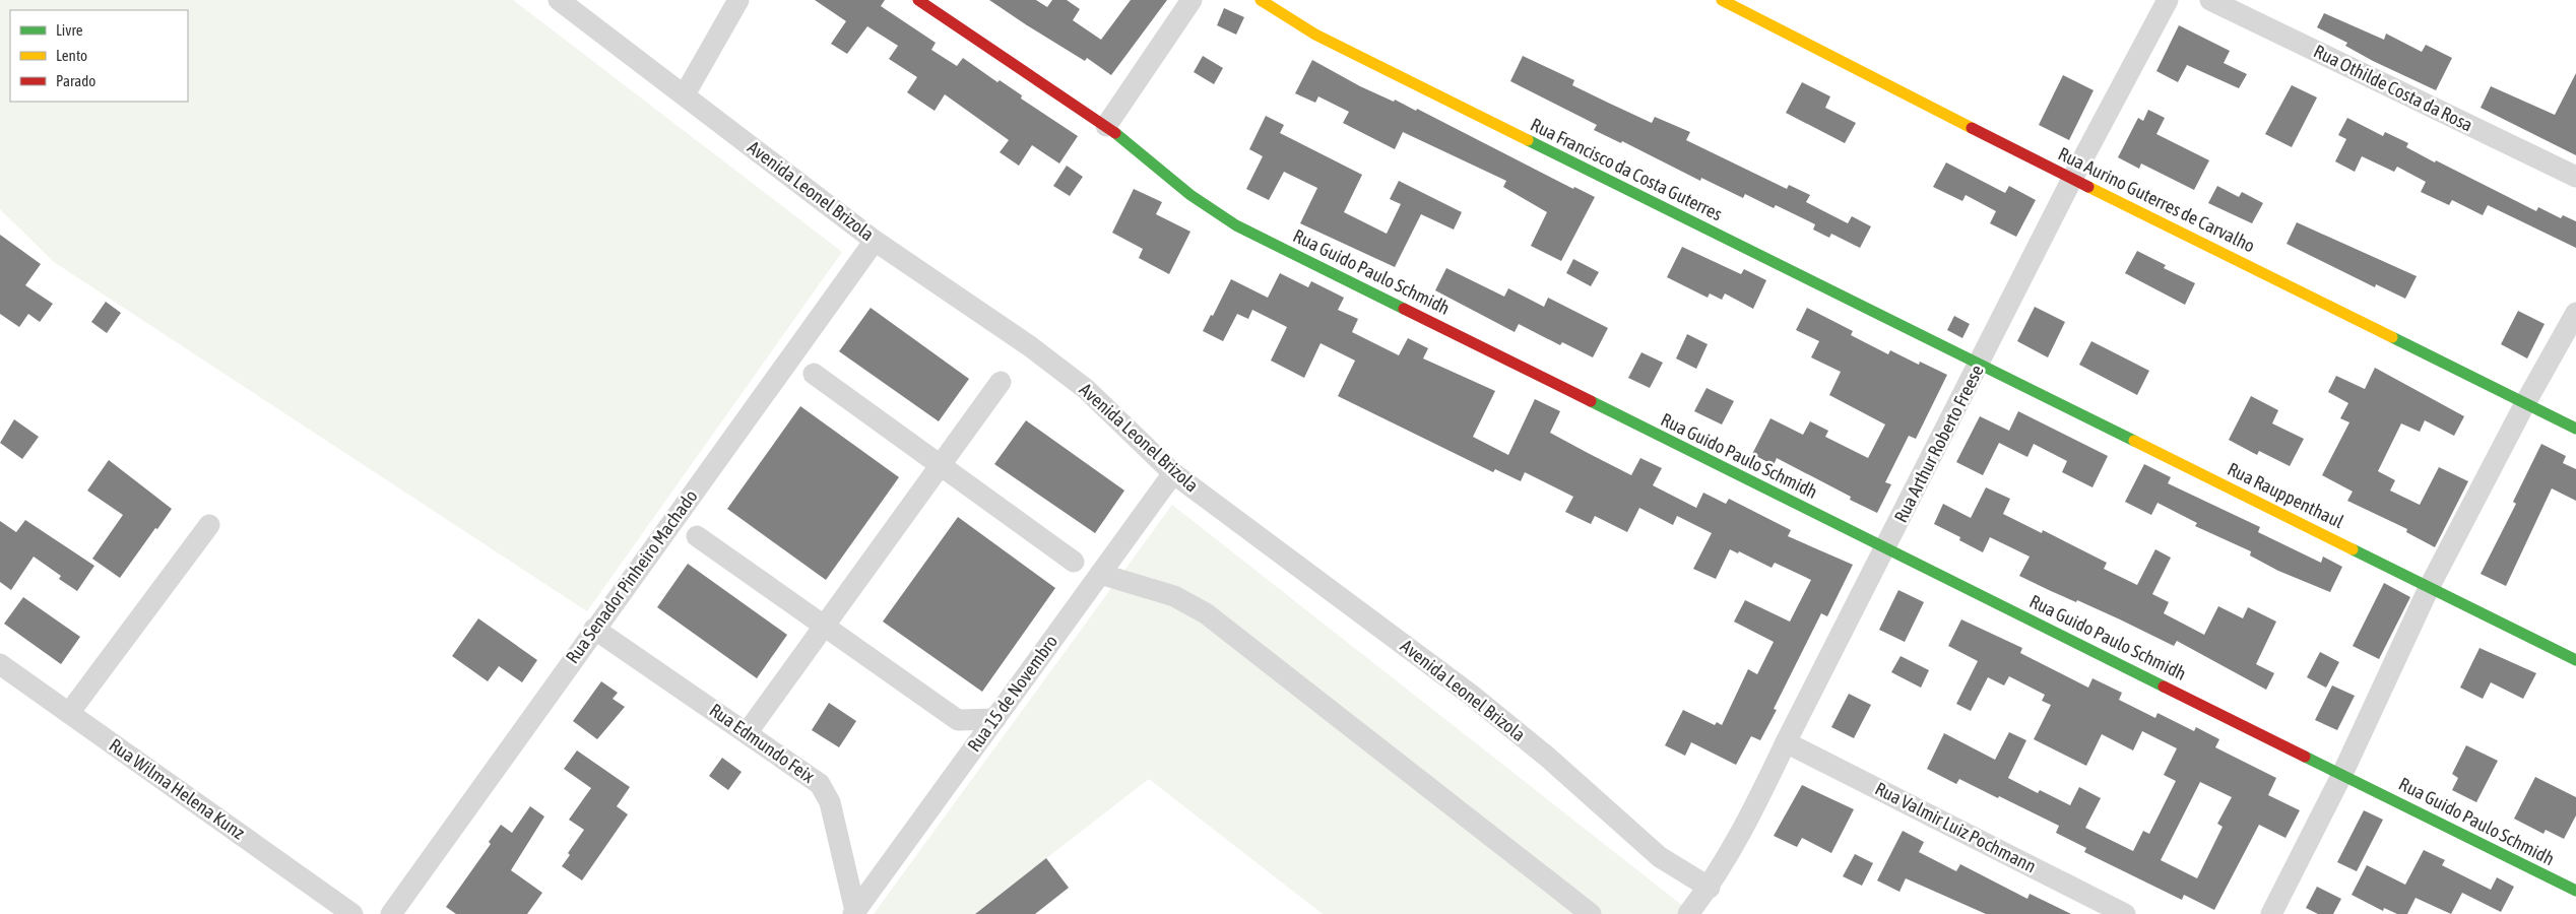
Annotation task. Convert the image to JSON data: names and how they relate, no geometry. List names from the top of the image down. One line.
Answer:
{"streets":{"street":["Rua Othilde Costa da Rosa","Rua Francisco da Costa Guterres","Avenida Leonel Brizola","Rua Aurino Guterres de Carvalho","Rua Guido Paulo Schmidh","Rua Arthur Roberto Freese","Rua Rauppenthaul","Rua Senador Pinheiro Machado","Rua 15 de Novembro","Rua Edmundo Feix","Rua Wilma Helena Kunz","Rua Valmir Luiz Pochmann"]},"crossings":[["Rua Francisco da Costa Guterres","Rua Arthur Roberto Freese"],["Rua Francisco da Costa Guterres","Rua Rauppenthaul"],["Avenida Leonel Brizola","Rua Arthur Roberto Freese"],["Avenida Leonel Brizola","Rua Senador Pinheiro Machado"],["Avenida Leonel Brizola","Rua 15 de Novembro"],["Rua Aurino Guterres de Carvalho","Rua Arthur Roberto Freese"],["Rua Guido Paulo Schmidh","Rua Arthur Roberto Freese"],["Rua Arthur Roberto Freese","Rua Rauppenthaul"],["Rua Arthur Roberto Freese","Rua Valmir Luiz Pochmann"],["Rua Senador Pinheiro Machado","Rua Edmundo Feix"],["Rua 15 de Novembro","Rua Edmundo Feix"]],"legend":["Livre","Lento","Parado"]}
